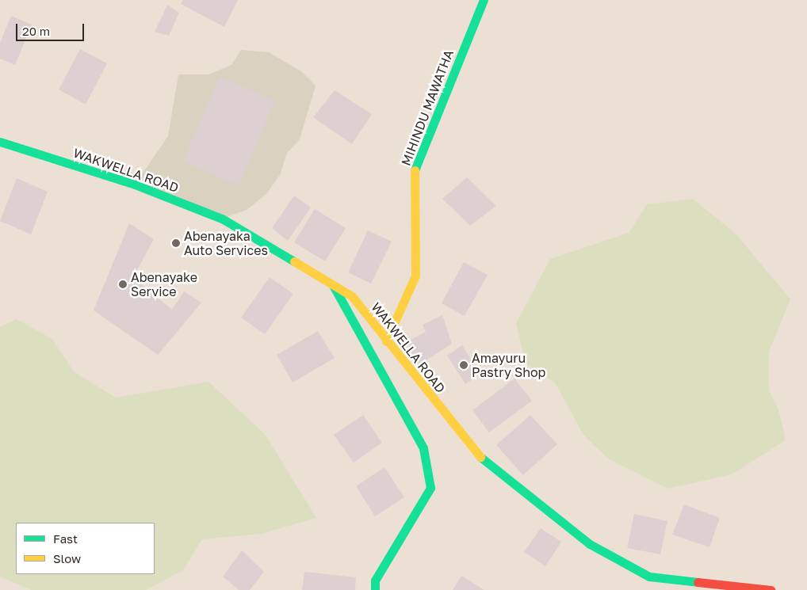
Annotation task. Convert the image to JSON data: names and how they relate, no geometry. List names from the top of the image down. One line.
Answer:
{"streets":{"main road":["MIHINDU MAWATHA","WAKWELLA ROAD"]},"crossings":[["MIHINDU MAWATHA","WAKWELLA ROAD"]],"places":["Abenayaka Auto Services","Abenayake Service","Amayuru Pastry Shop"],"legend":["Fast","Slow"],"scale_bar":"20 m"}
